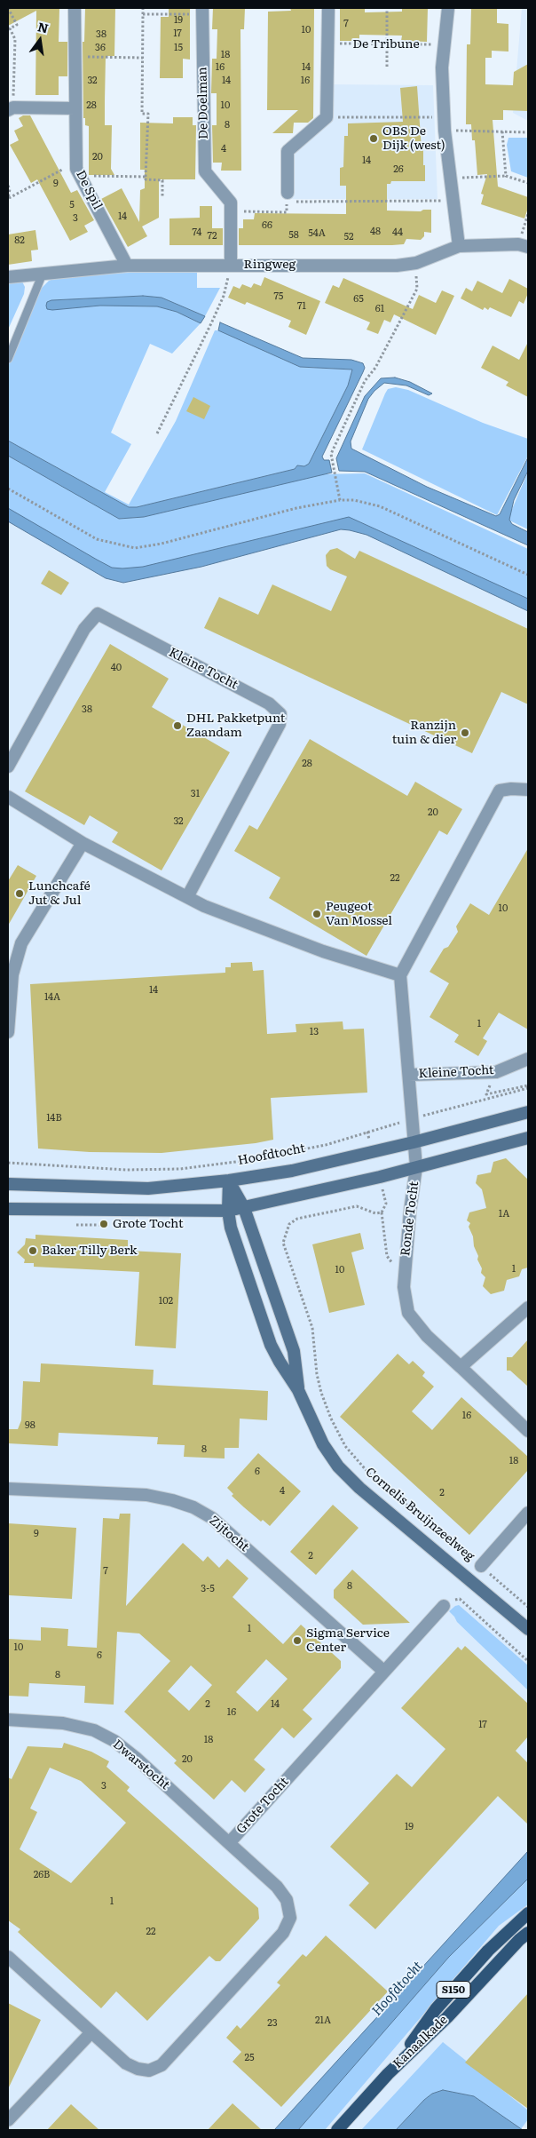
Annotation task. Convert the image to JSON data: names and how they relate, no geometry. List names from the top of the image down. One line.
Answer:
{"streets":{"main road":["Hoofdtocht","Cornelis Bruijnzeelweg","S150","Kanaalkade"],"street":["De Doelman","De Spil","Ringweg","Kleine Tocht","Ronde Tocht","Zijtocht","Dwarstocht","Grote Tocht"],"path":["De Tribune"]},"crossings":[["De Spil","Ringweg"],["Kleine Tocht","Hoofdtocht"],["Kleine Tocht","Ronde Tocht"],["Hoofdtocht","Ronde Tocht"],["Hoofdtocht","Cornelis Bruijnzeelweg"],["Ronde Tocht","Cornelis Bruijnzeelweg"],["Zijtocht","Grote Tocht"],["Dwarstocht","Grote Tocht"]],"water":["Hoofdtocht"],"places":["OBS De Dijk (west)","DHL Pakketpunt Zaandam","Ranzijn tuin & dier","Lunchcafé Jut & Jul","Peugeot Van Mossel","Grote Tocht","Baker Tilly Berk","Sigma Service Center"],"house_numbers":["19","7","10","17","38","36","15","18","16","14","32","14","16","28","10","8","4","20","14","26","9","5","14","3","66","48","74","44","54A","58","72","52","82","75","65","71","61","40","38","28","31","20","32","22","10","14","14A","1","13","14B","1A","1","10","102","16","98","8","18","6","4","2","9","2","7","8","3-5","1","10","6","8","2","14","16","17","18","20","3","19","26B","1","22","21A","23","25"],"north":"top"}
